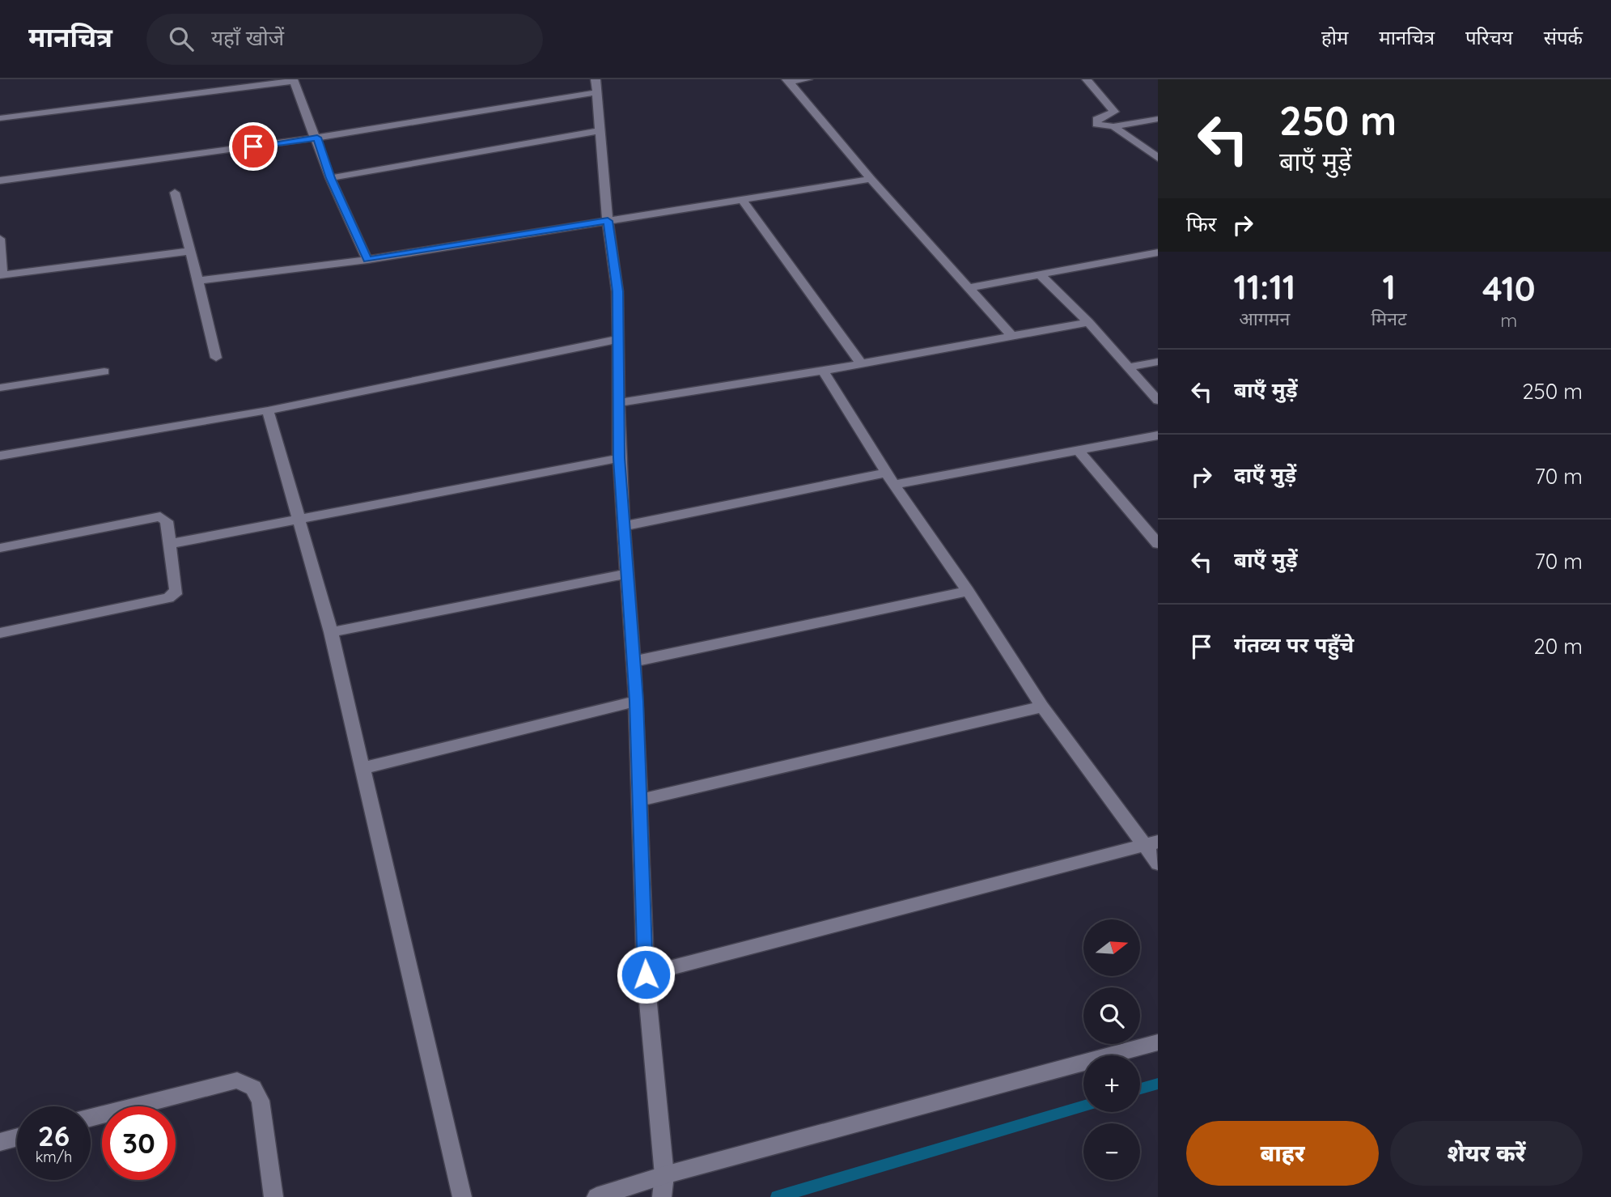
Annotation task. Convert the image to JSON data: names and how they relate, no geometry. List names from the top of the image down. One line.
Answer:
{"north":"right","page":{"header":"मानचित्र","search":"यहाँ खोजें","nav":["होम","मानचित्र","परिचय","संपर्क"],"turn":["250 m","बाएँ मुड़ें"],"then":"फिर","eta":["11:11","आगमन","1","मिनट","410","m"],"list":[{"name":"बाएँ मुड़ें","value":"250 m"},{"name":"दाएँ मुड़ें","value":"70 m"},{"name":"बाएँ मुड़ें","value":"70 m"},{"name":"गंतव्य पर पहुँचे","value":"20 m"}],"map_buttons":["+","−"],"speed":"26 km/h","limit":"30","buttons":["बाहर","शेयर करें"]}}
